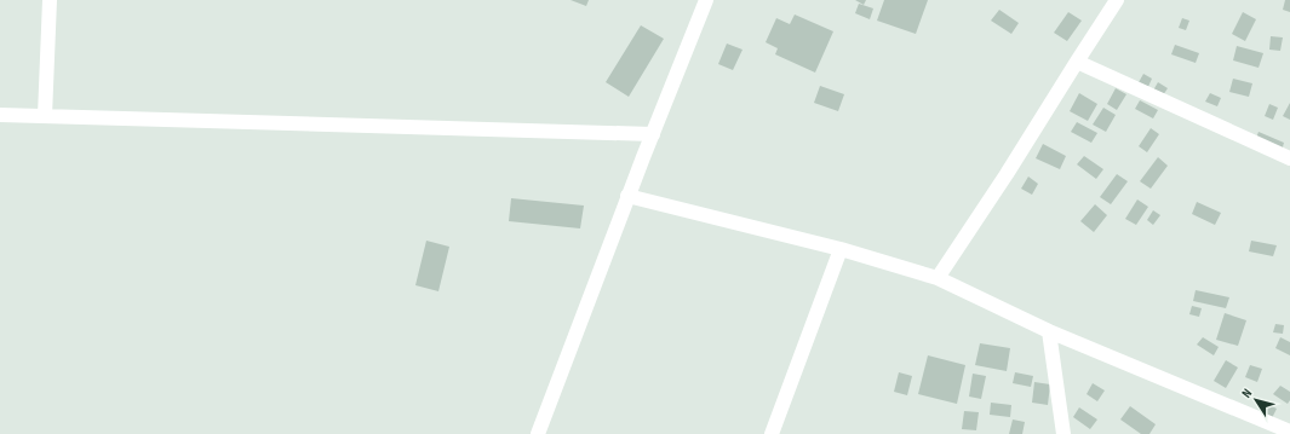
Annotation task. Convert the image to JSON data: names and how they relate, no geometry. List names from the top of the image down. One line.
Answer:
{"north":"top left"}
